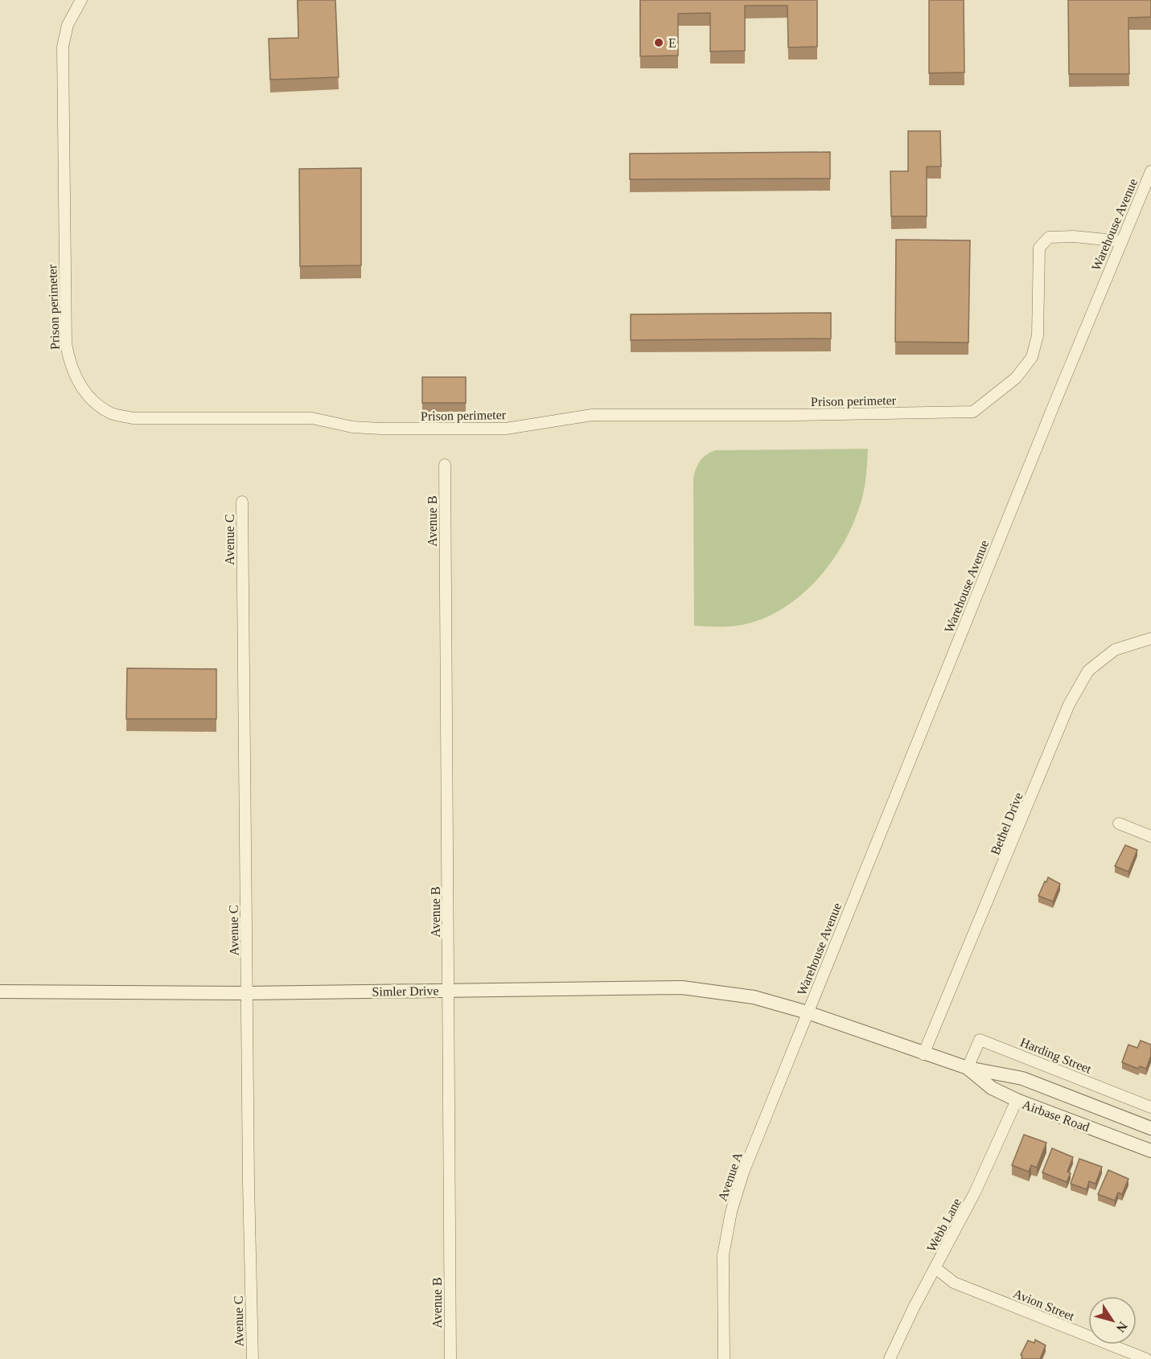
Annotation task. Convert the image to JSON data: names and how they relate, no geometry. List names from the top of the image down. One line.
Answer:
{"streets":{"street":["Warehouse Avenue","Prison perimeter","Avenue B","Avenue C","Bethel Drive","Simler Drive","Harding Street","Airbase Road","Avenue A","Webb Lane","Avion Street"]},"crossings":[["Warehouse Avenue","Prison perimeter"],["Warehouse Avenue","Simler Drive"],["Warehouse Avenue","Airbase Road"],["Warehouse Avenue","Avenue A"],["Avenue B","Simler Drive"],["Avenue C","Simler Drive"],["Bethel Drive","Airbase Road"],["Simler Drive","Airbase Road"],["Simler Drive","Avenue A"],["Harding Street","Airbase Road"],["Airbase Road","Avenue A"],["Airbase Road","Webb Lane"],["Webb Lane","Avion Street"]],"places":["E"],"north":"bottom right"}
